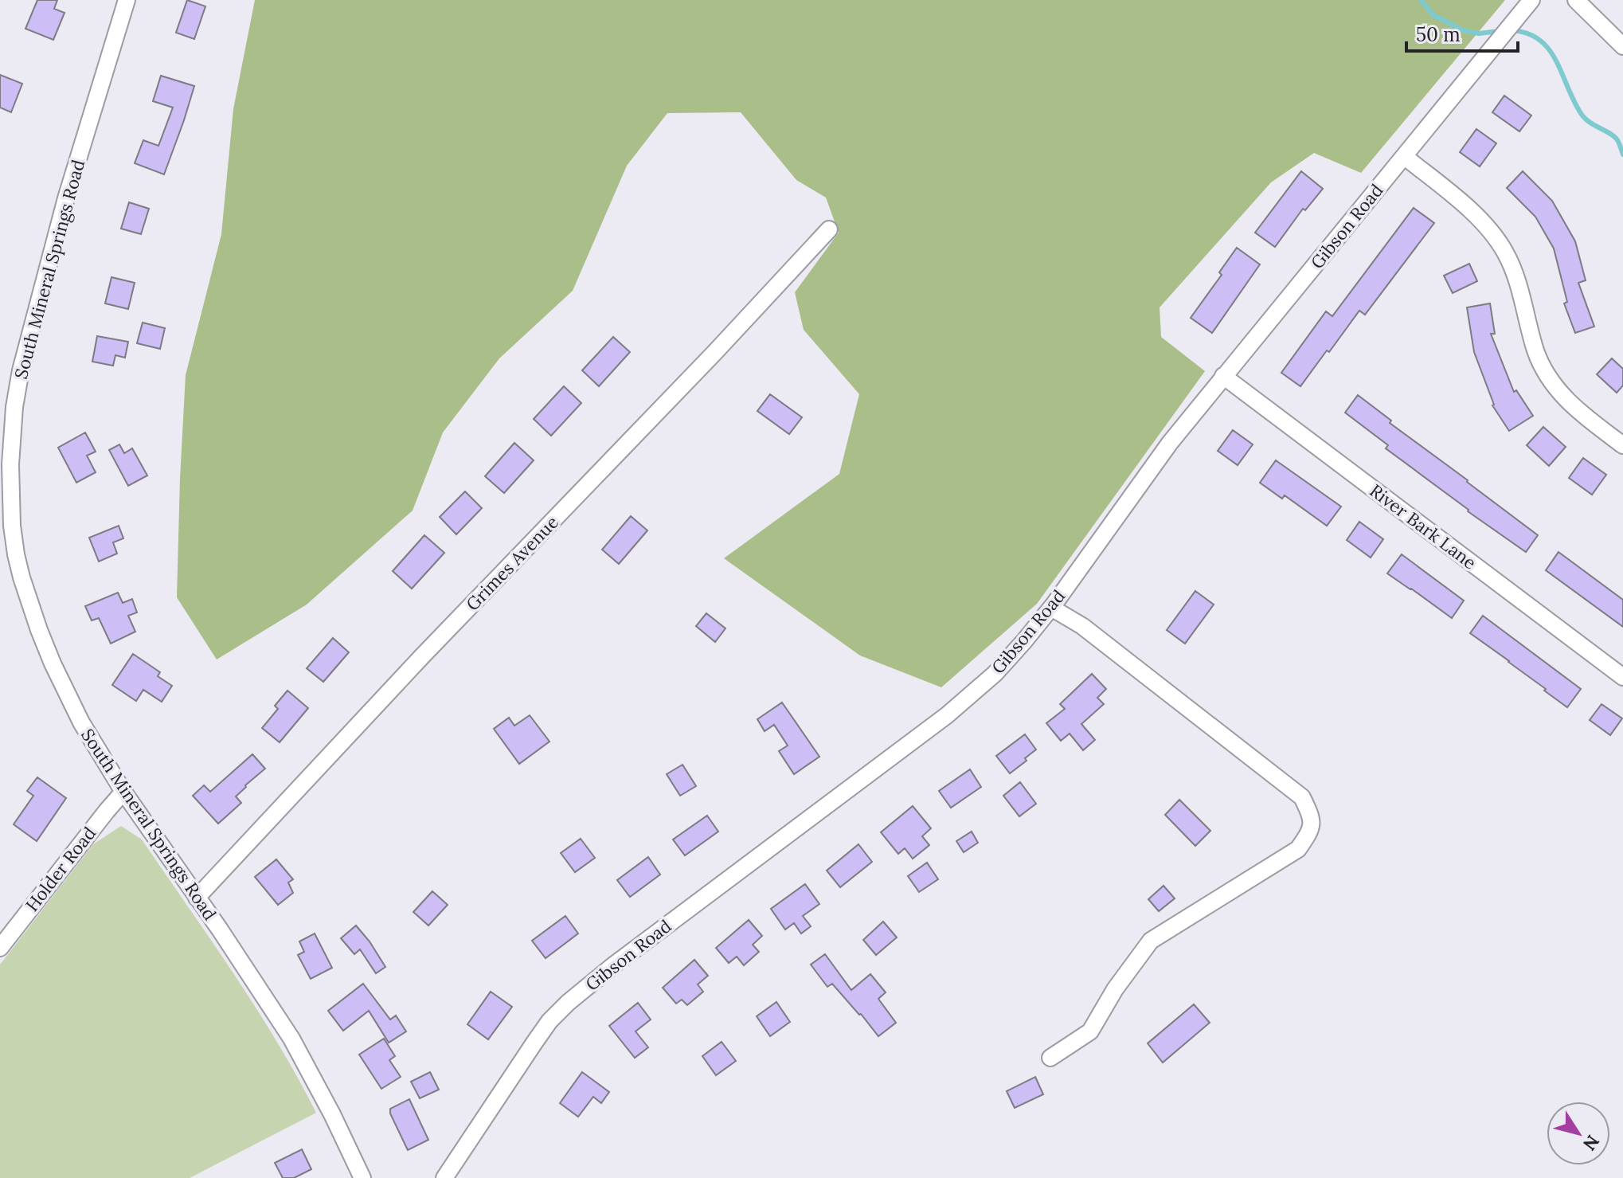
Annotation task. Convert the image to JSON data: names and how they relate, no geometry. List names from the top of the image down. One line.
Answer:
{"streets":{"street":["Gibson Road","South Mineral Springs Road","River Bark Lane","Grimes Avenue","Holder Road"]},"crossings":[["Gibson Road","River Bark Lane"],["South Mineral Springs Road","Grimes Avenue"],["South Mineral Springs Road","Holder Road"]],"scale_bar":"50 m","north":"bottom right"}
